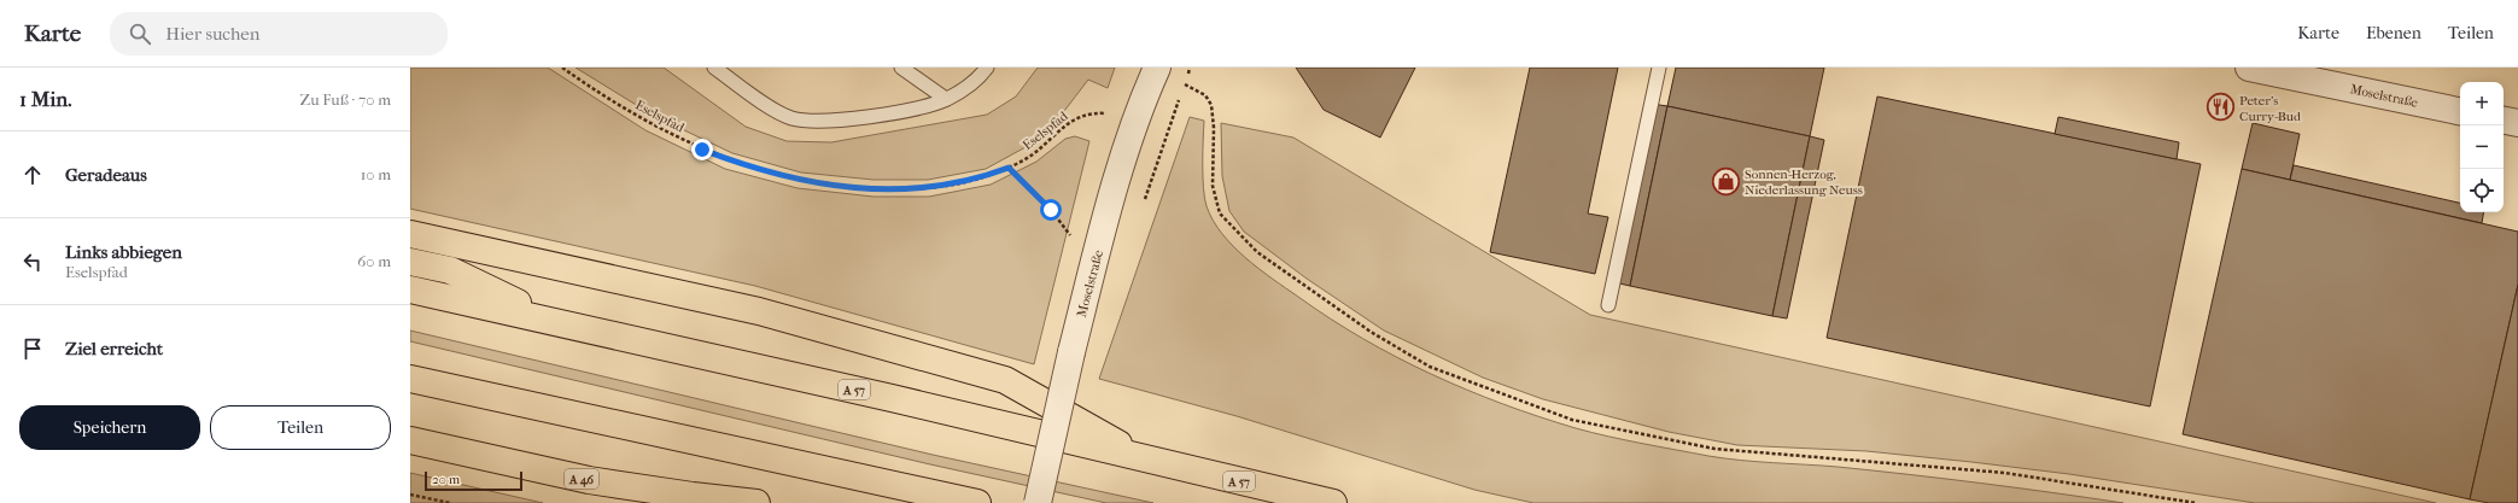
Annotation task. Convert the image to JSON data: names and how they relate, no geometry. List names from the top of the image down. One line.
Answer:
{"streets":{"highway":["A 57","A 46"],"street":["Moselstraße"],"path":["Eselspfad"]},"places":{"restaurant":["Peter's Curry-Bud"],"shop":["Sonnen-Herzog, Niederlassung Neuss"]},"scale_bar":"20 m","page":{"header":"Karte","search":"Hier suchen","nav":["Karte","Ebenen","Teilen"],"heading":["1 Min.","Zu Fuß · 70 m"],"map_buttons":["+","−"],"list":[["Geradeaus","10 m"],["Links abbiegen","Eselspfad","60 m"],"Ziel erreicht"],"buttons":["Speichern","Teilen"],"scale":"20 m"}}
